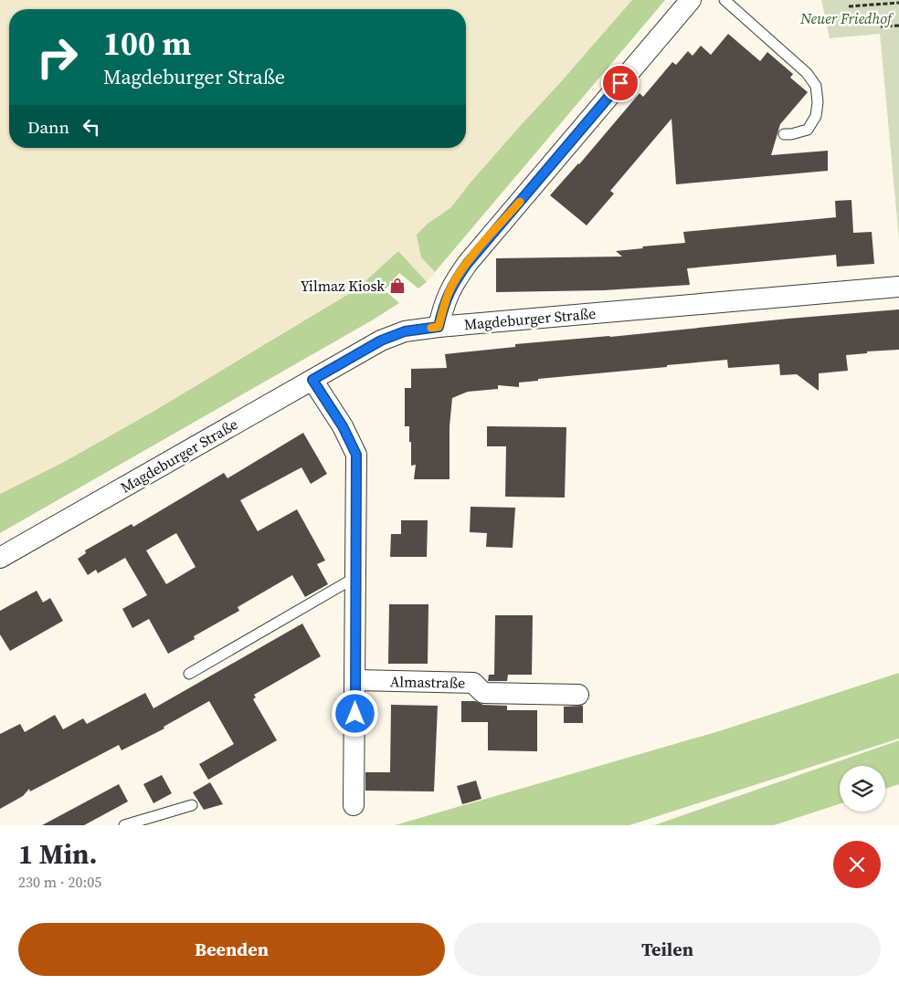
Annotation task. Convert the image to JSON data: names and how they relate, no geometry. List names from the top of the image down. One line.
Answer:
{"streets":{"street":["Magdeburger Straße","Almastraße"]},"parks":["Neuer Friedhof"],"places":{"shop":["Yilmaz Kiosk"]},"page":{"turn":["100 m","Magdeburger Straße"],"then":"Dann","heading":["1 Min.","230 m · 20:05"],"buttons":["Beenden","Teilen"]}}
